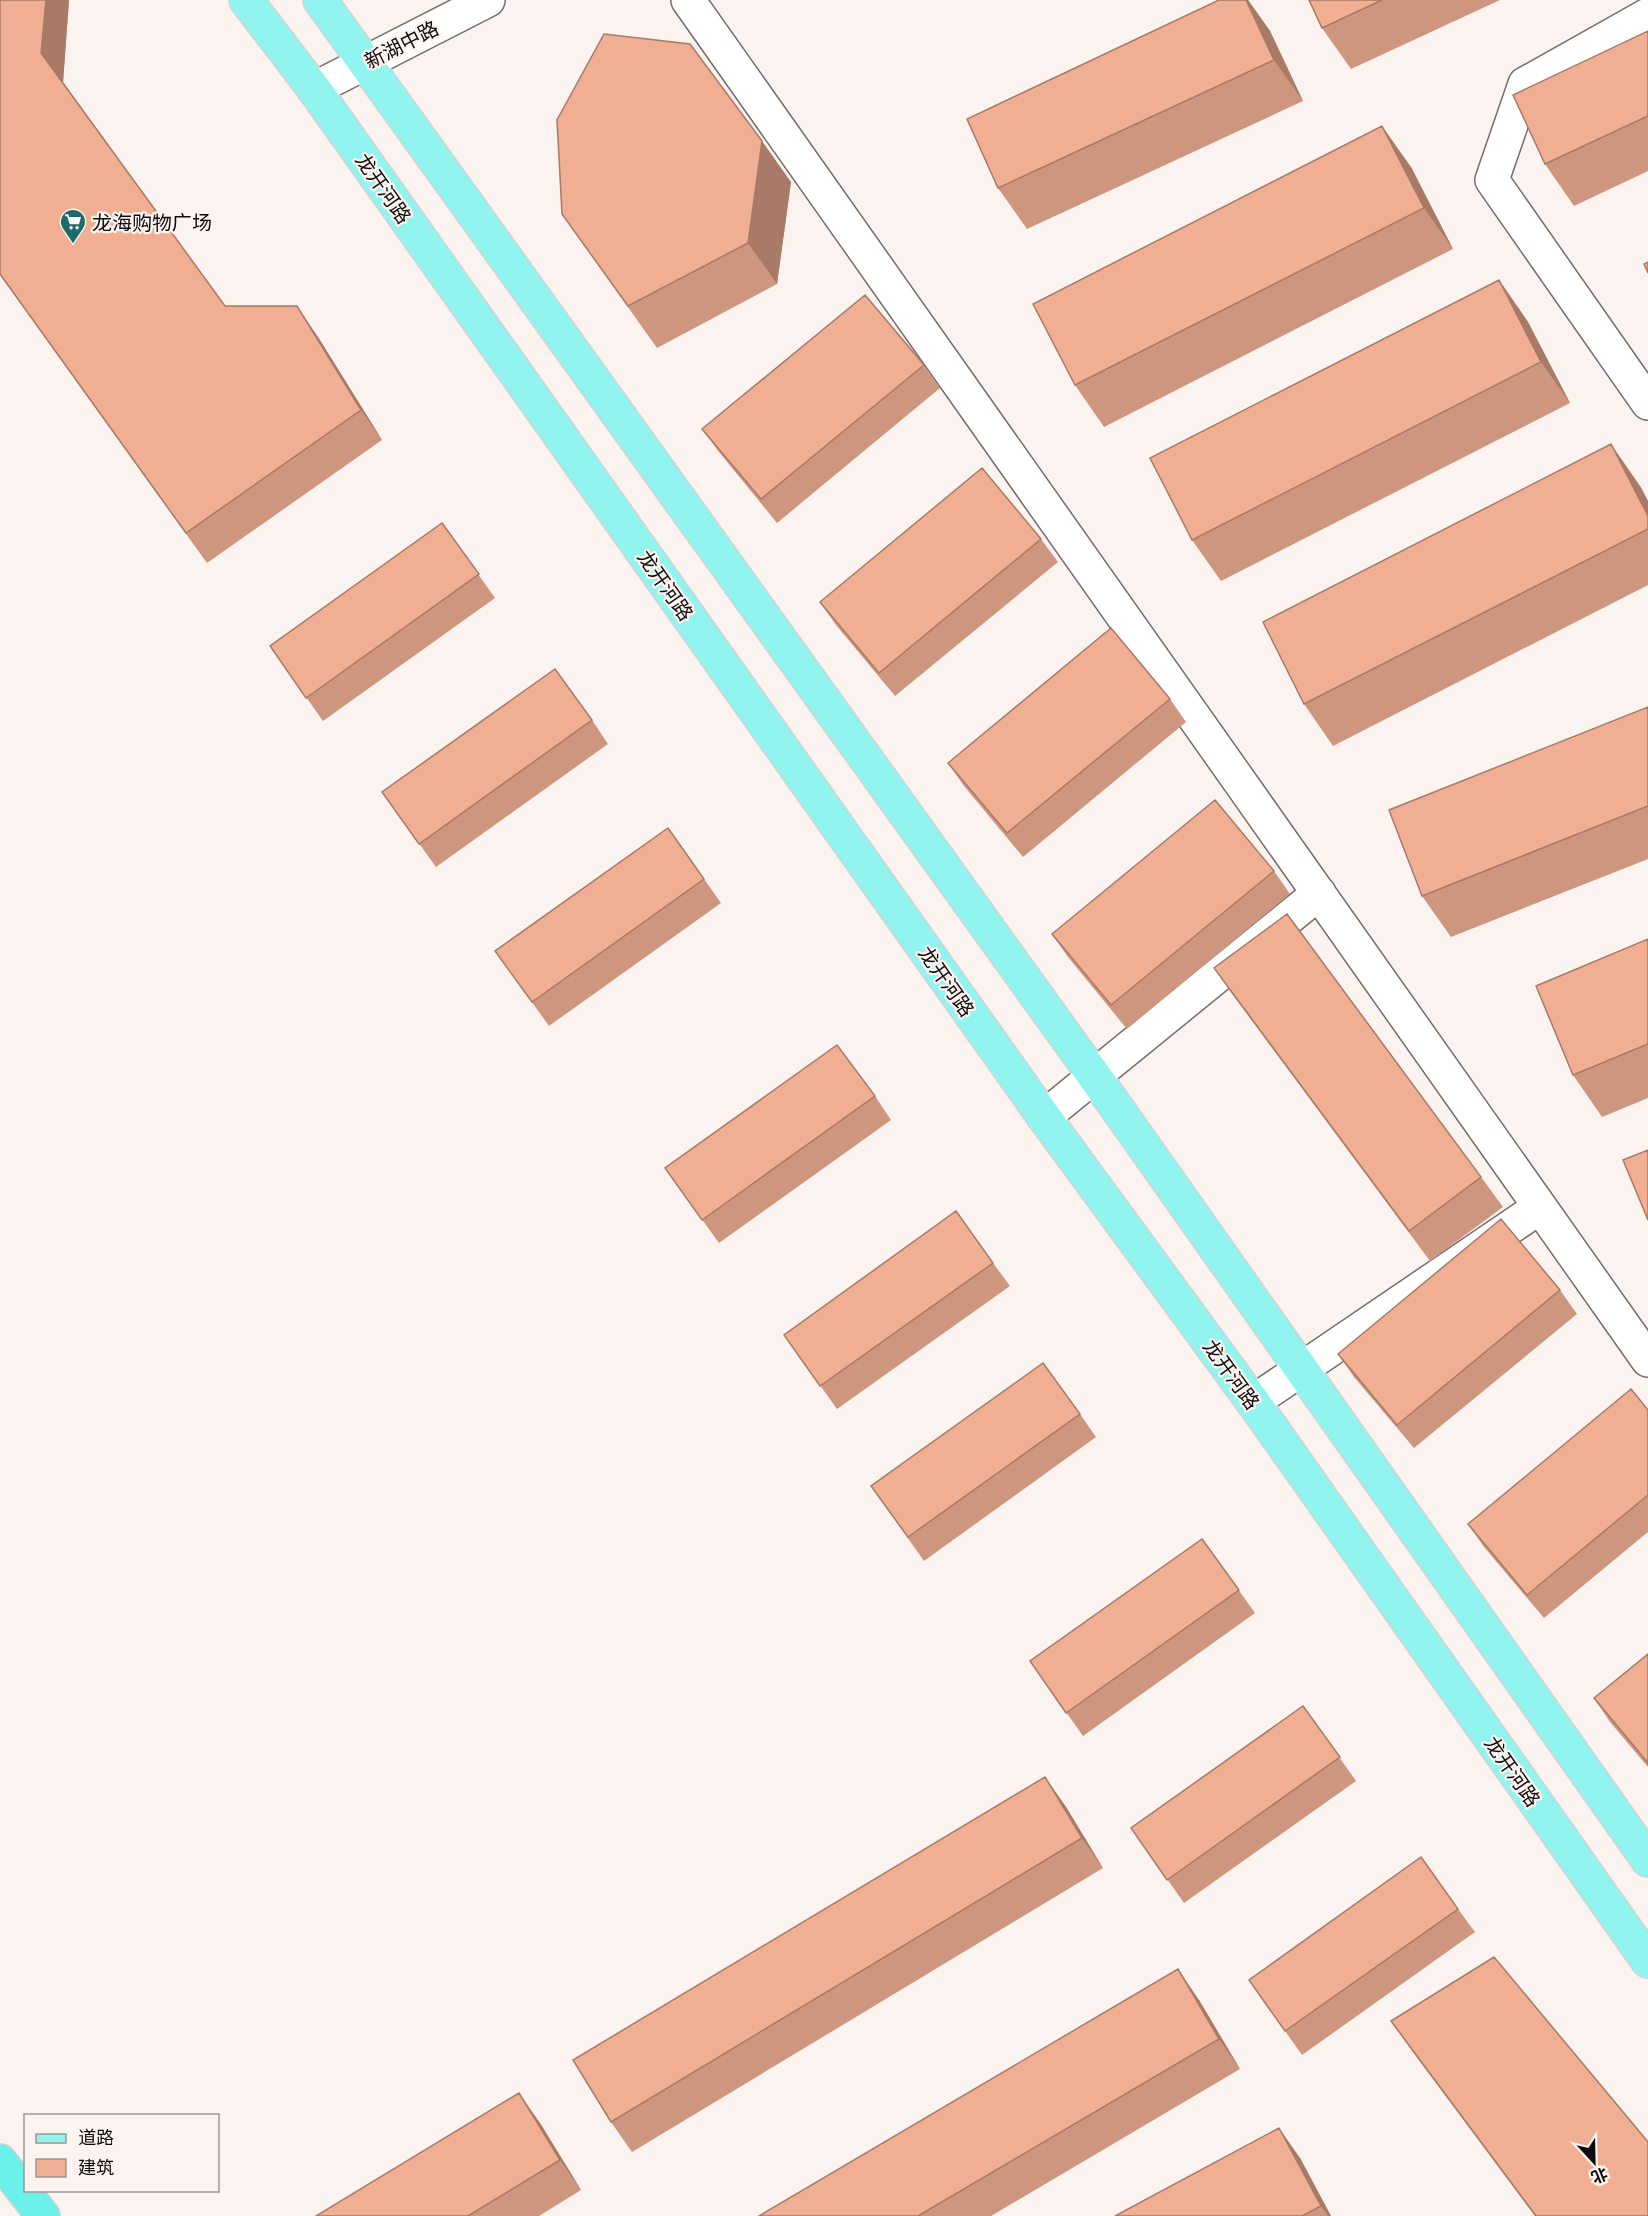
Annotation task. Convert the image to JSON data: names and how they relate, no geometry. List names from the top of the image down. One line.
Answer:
{"streets":{"main road":["龙开河路"],"street":["新湖中路"]},"crossings":[["新湖中路","龙开河路"]],"places":{"supermarket":["龙海购物广场"]},"legend":["道路","建筑"],"north":"bottom"}
